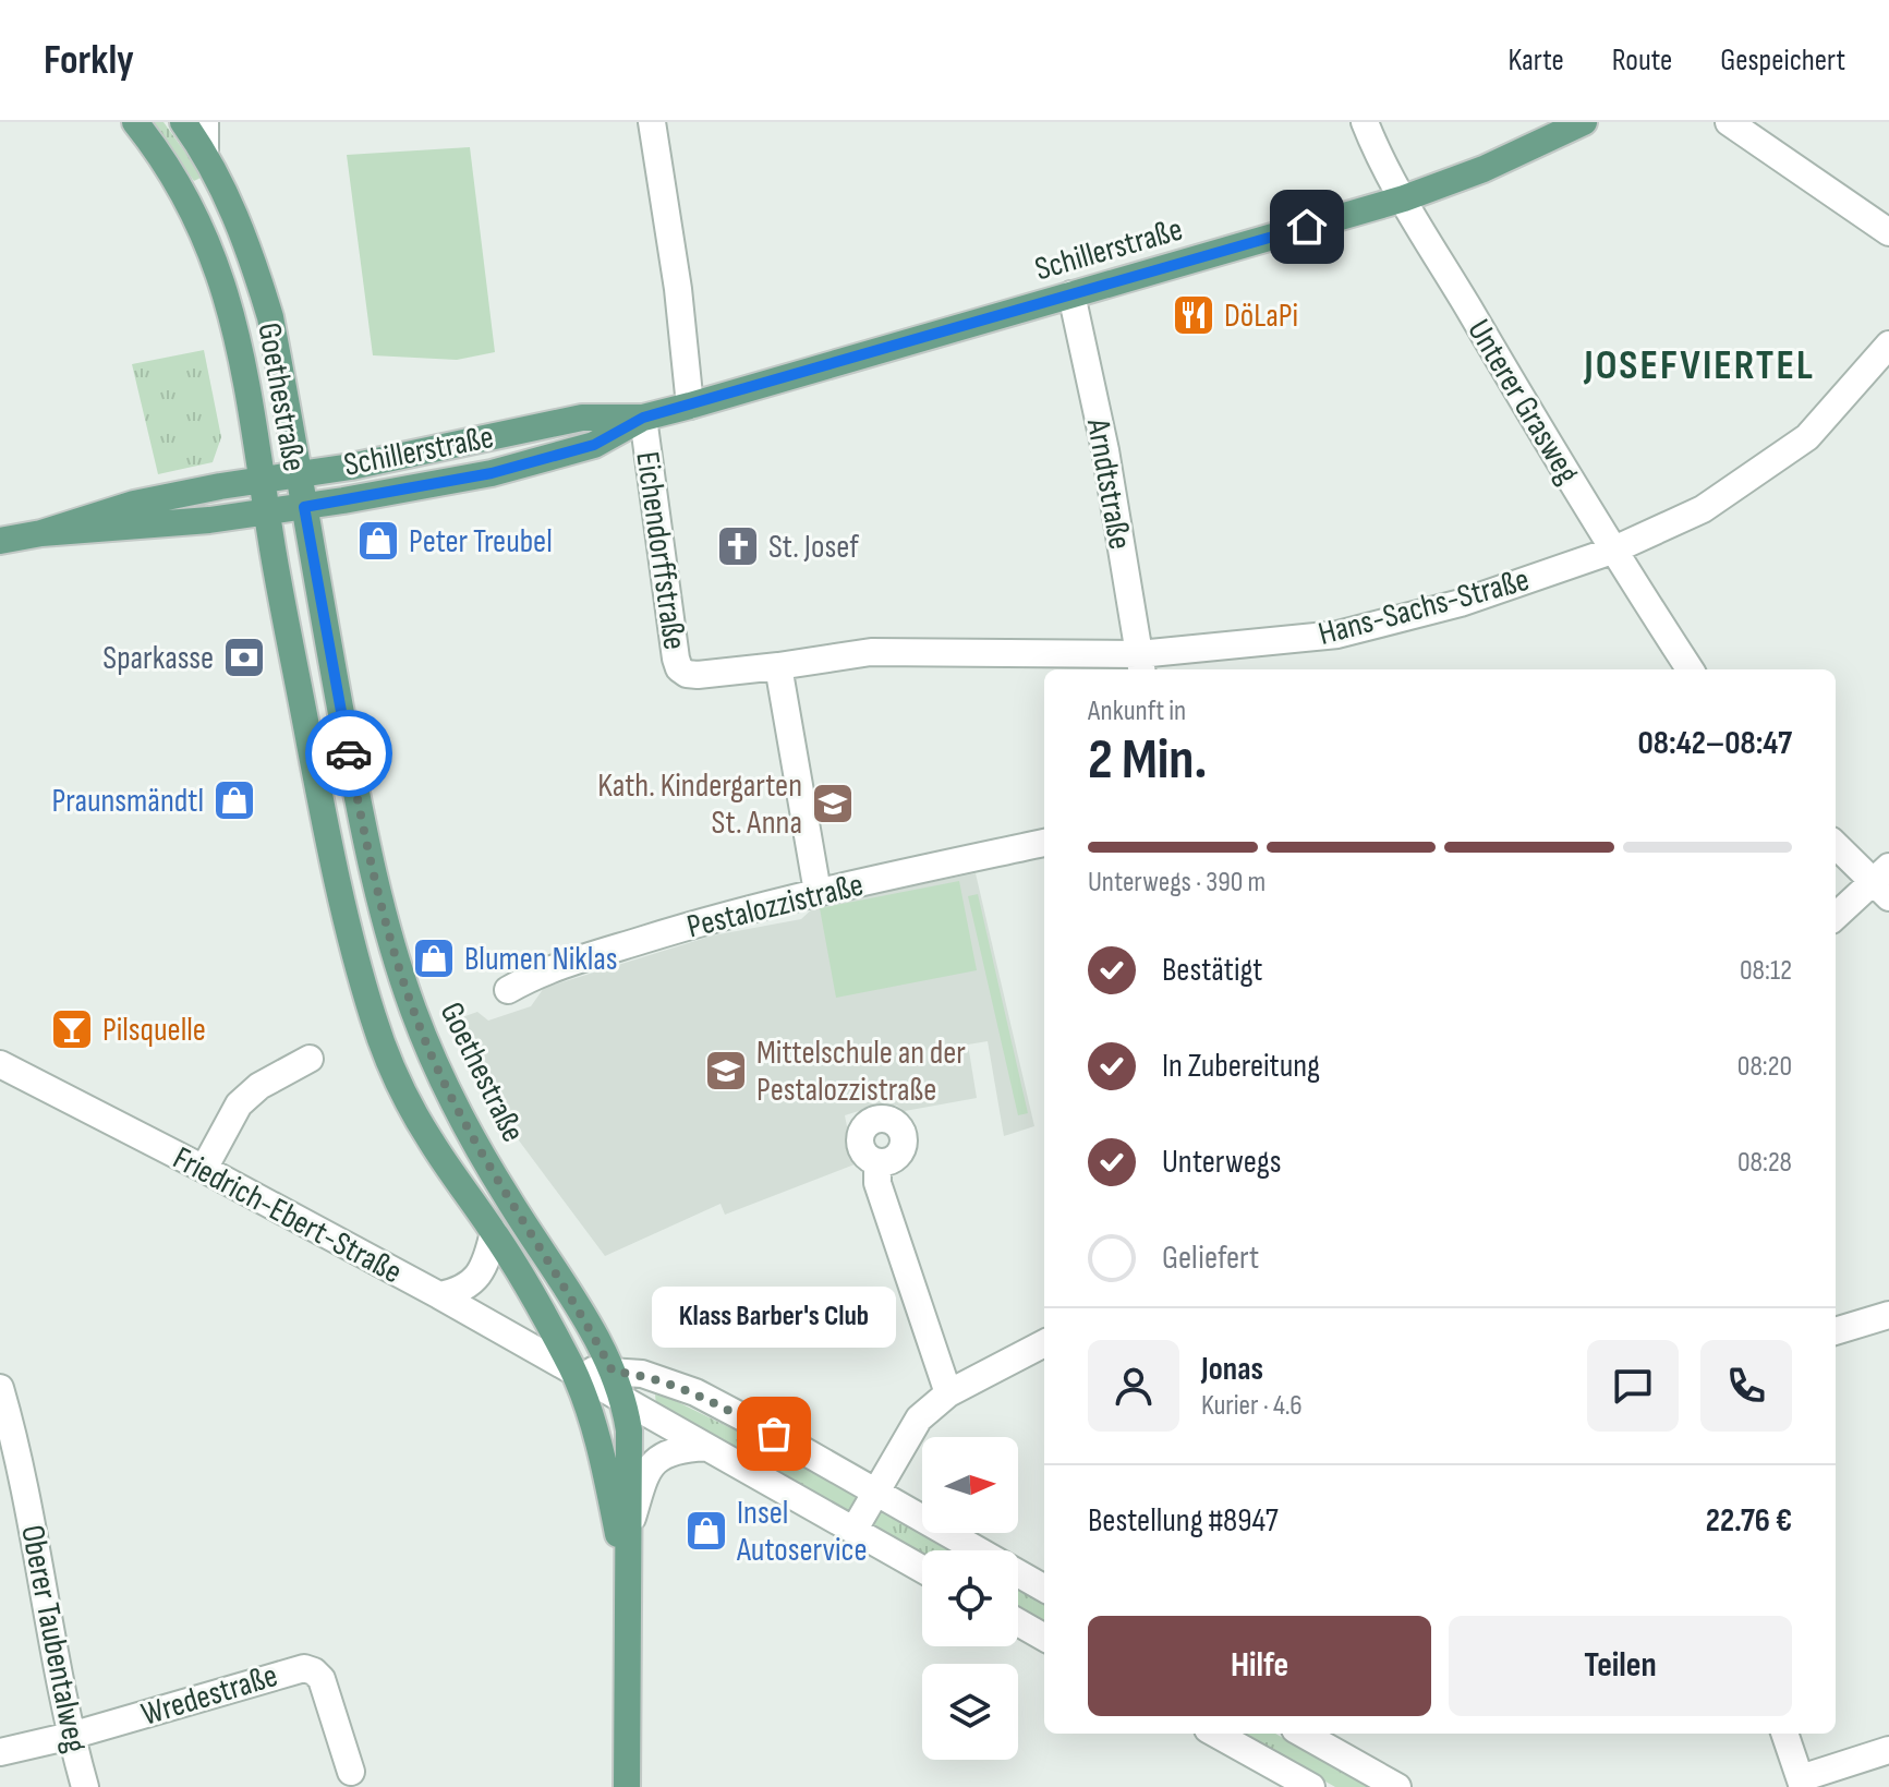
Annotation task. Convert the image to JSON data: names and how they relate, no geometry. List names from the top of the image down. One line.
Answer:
{"streets":{"main road":["Schillerstraße","Goethestraße"],"street":["Unterer Grasweg","Arndtstraße","Eichendorffstraße","Hans-Sachs-Straße","Pestalozzistraße","Friedrich-Ebert-Straße","Oberer Taubentalweg","Wredestraße"]},"crossings":[["Schillerstraße","Goethestraße"],["Schillerstraße","Unterer Grasweg"],["Schillerstraße","Arndtstraße"],["Schillerstraße","Eichendorffstraße"],["Goethestraße","Friedrich-Ebert-Straße"],["Unterer Grasweg","Hans-Sachs-Straße"],["Arndtstraße","Hans-Sachs-Straße"],["Eichendorffstraße","Hans-Sachs-Straße"],["Oberer Taubentalweg","Wredestraße"]],"districts":["JOSEFVIERTEL"],"places":{"restaurant":["DöLaPi"],"shop":["Peter Treubel","Praunsmändtl","Blumen Niklas","Insel Autoservice"],"church":["St. Josef"],"bank":["Sparkasse"],"school or university":["Kath. Kindergarten St. Anna","Mittelschule an der Pestalozzistraße"],"bar":["Pilsquelle"],"other":["Klass Barber's Club"]},"north":"right","page":{"header":"Forkly","nav":["Karte","Route","Gespeichert"],"heading":["2 Min.","Ankunft in","08:42–08:47"],"panel":["Jonas","Kurier · 4.6","Bestellung #8947","22.76 €"],"bar":"Unterwegs · 390 m","list":[["Bestätigt","08:12"],["In Zubereitung","08:20"],["Unterwegs","08:28"],"Geliefert"],"bubble":"Klass Barber's Club","buttons":["Hilfe","Teilen"]}}
